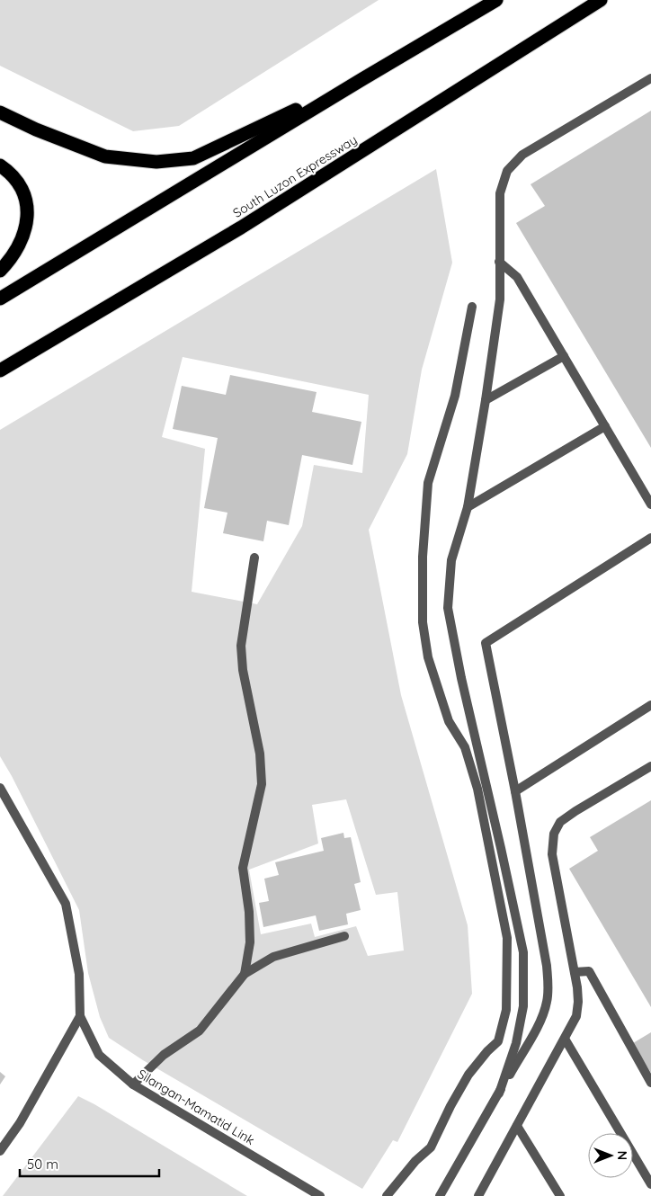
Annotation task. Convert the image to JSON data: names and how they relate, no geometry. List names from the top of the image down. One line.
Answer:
{"streets":{"highway":["South Luzon Expressway"],"street":["Silangan-Mamatid Link"]},"scale_bar":"50 m","north":"right"}
